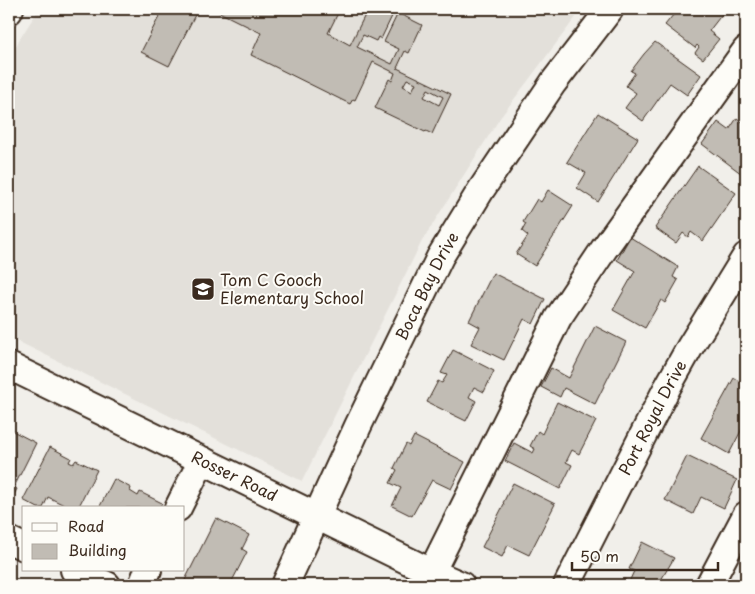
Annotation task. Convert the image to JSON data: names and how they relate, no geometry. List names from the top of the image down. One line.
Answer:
{"streets":{"street":["Boca Bay Drive","Port Royal Drive","Rosser Road"]},"crossings":[["Boca Bay Drive","Rosser Road"]],"places":{"school or university":["Tom C Gooch Elementary School"]},"legend":["Road","Building"],"scale_bar":"50 m"}
